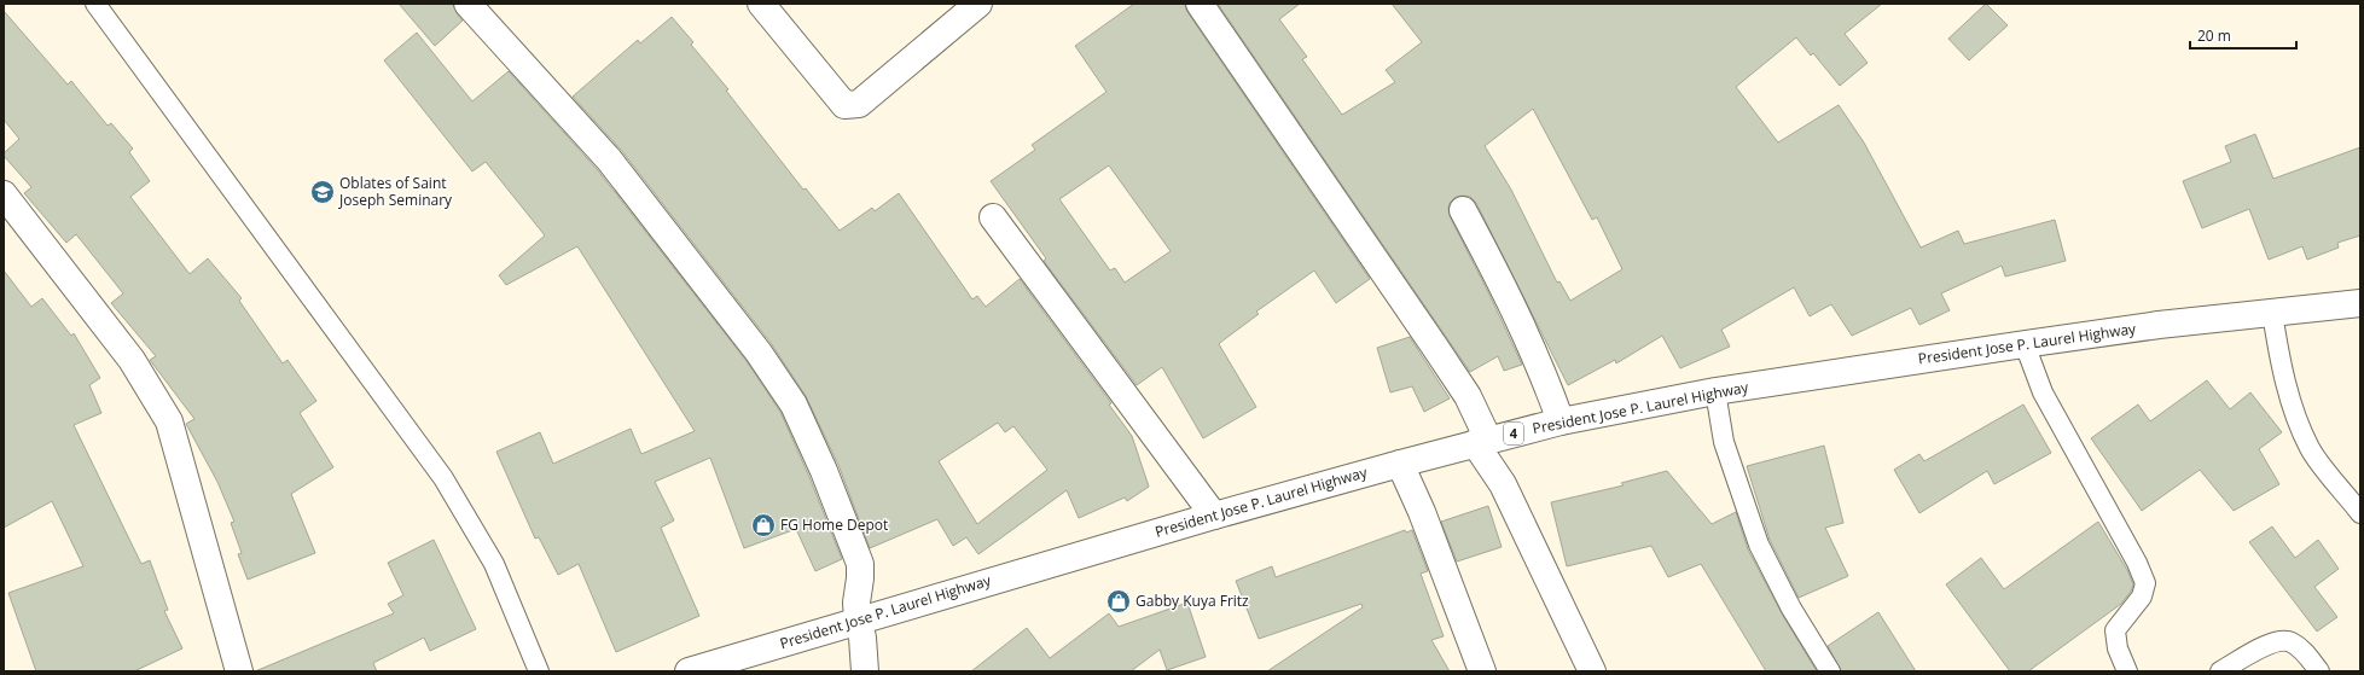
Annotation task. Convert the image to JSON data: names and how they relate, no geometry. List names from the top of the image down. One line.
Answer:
{"streets":{"street":["President Jose P. Laurel Highway","4"]},"places":{"school or university":["Oblates of Saint Joseph Seminary"],"shop":["FG Home Depot","Gabby Kuya Fritz"]},"scale_bar":"20 m"}
